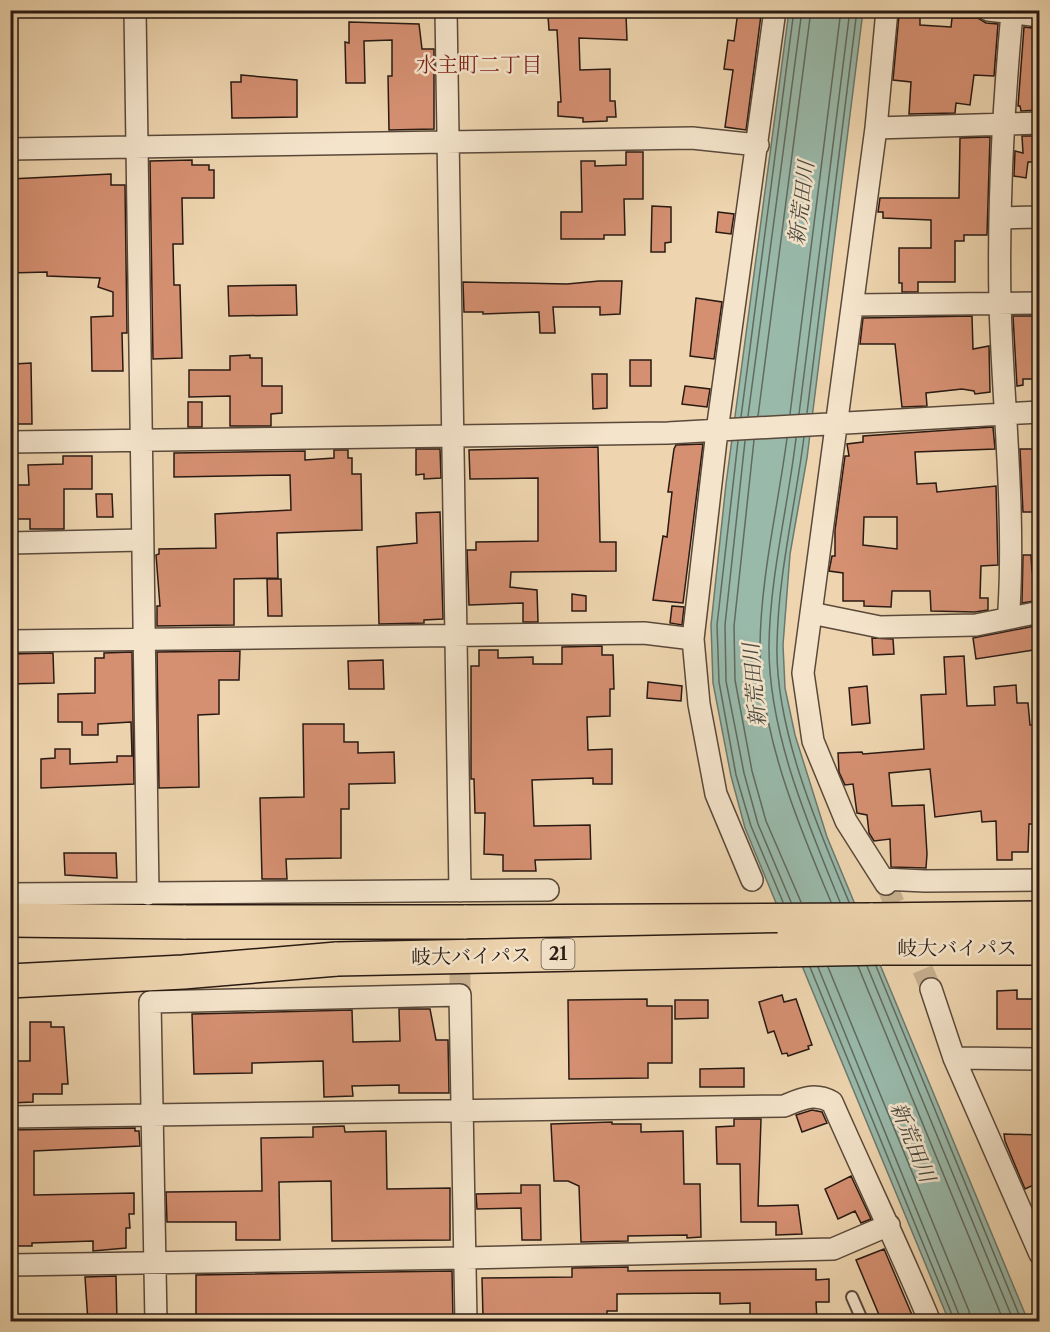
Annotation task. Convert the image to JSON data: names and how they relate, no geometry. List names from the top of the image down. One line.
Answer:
{"streets":{"highway":["岐大バイパス","21"]},"crossings":[["岐大バイパス","21"]],"districts":["水主町二丁目"],"water":["新荒田川"]}
